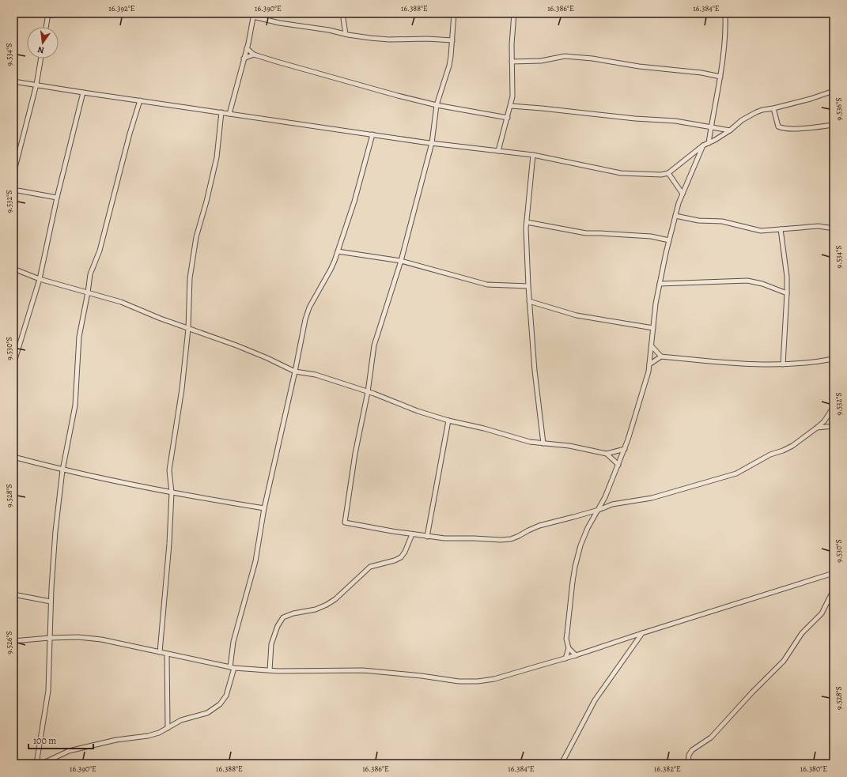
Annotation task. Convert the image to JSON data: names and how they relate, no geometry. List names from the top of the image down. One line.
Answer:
{"scale_bar":"100 m","north":"bottom","coordinates":["16.392°E","16.390°E","16.388°E","16.386°E","16.384°E","9.534°S","9.536°S","9.532°S","9.530°S","9.528°S","9.526°S","16.382°E","16.380°E"]}
